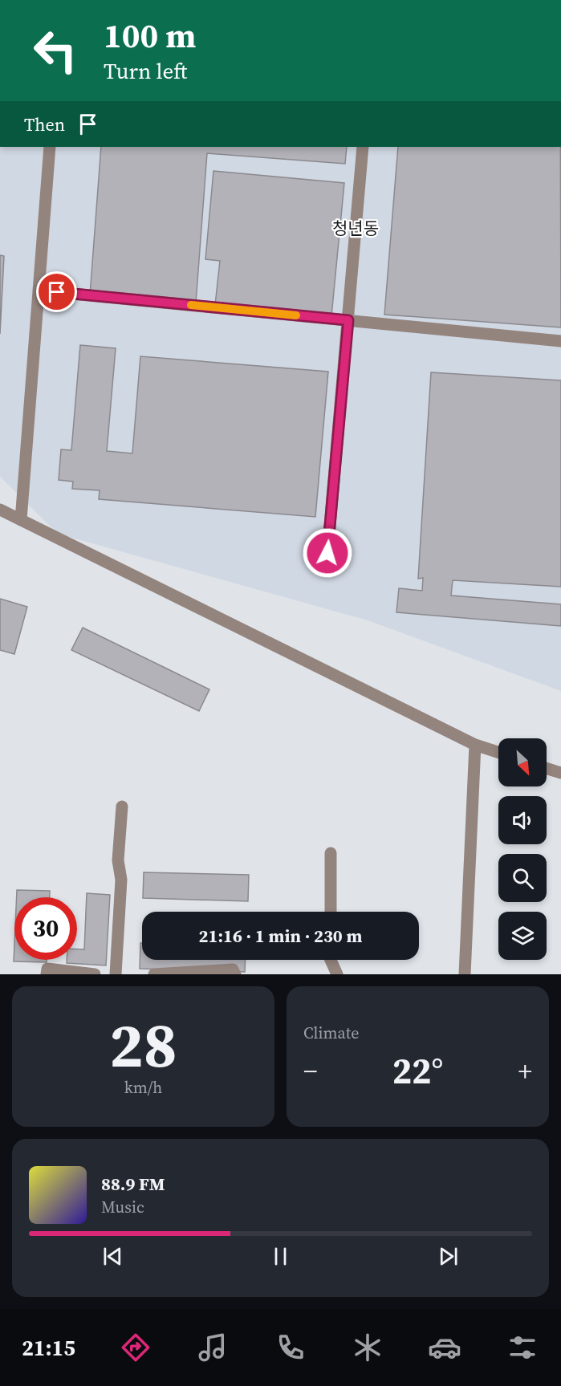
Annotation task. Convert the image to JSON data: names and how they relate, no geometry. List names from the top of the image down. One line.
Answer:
{"districts":["청년동"],"north":"bottom right","page":{"turn":["100 m","Turn left"],"then":"Then","limit":"30","trip":"21:16 · 1 min · 230 m","tile":[["28","km/h"],"Climate"],"heat":["−","22°","+"],"song":["88.9 FM","Music"],"tabs":"21:15"}}
